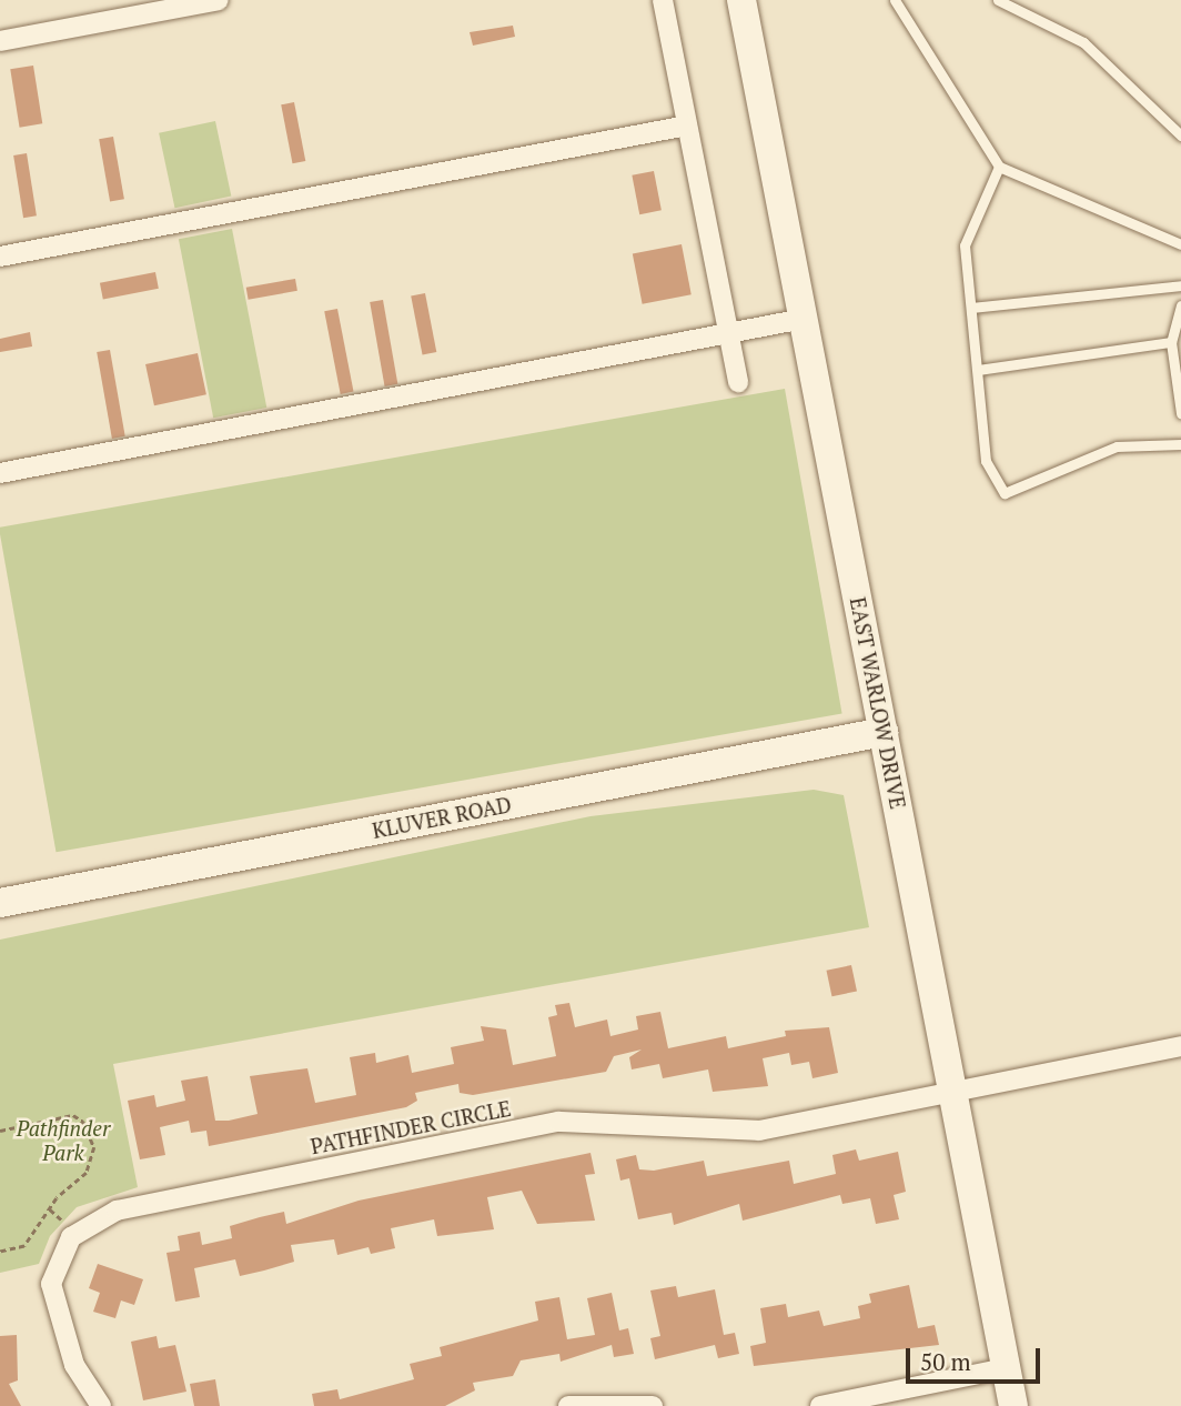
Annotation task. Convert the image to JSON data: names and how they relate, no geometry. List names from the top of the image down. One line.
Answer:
{"streets":{"street":["EAST WARLOW DRIVE","KLUVER ROAD","PATHFINDER CIRCLE"]},"crossings":[["EAST WARLOW DRIVE","KLUVER ROAD"],["EAST WARLOW DRIVE","PATHFINDER CIRCLE"]],"parks":["Pathfinder Park"],"scale_bar":"50 m"}
